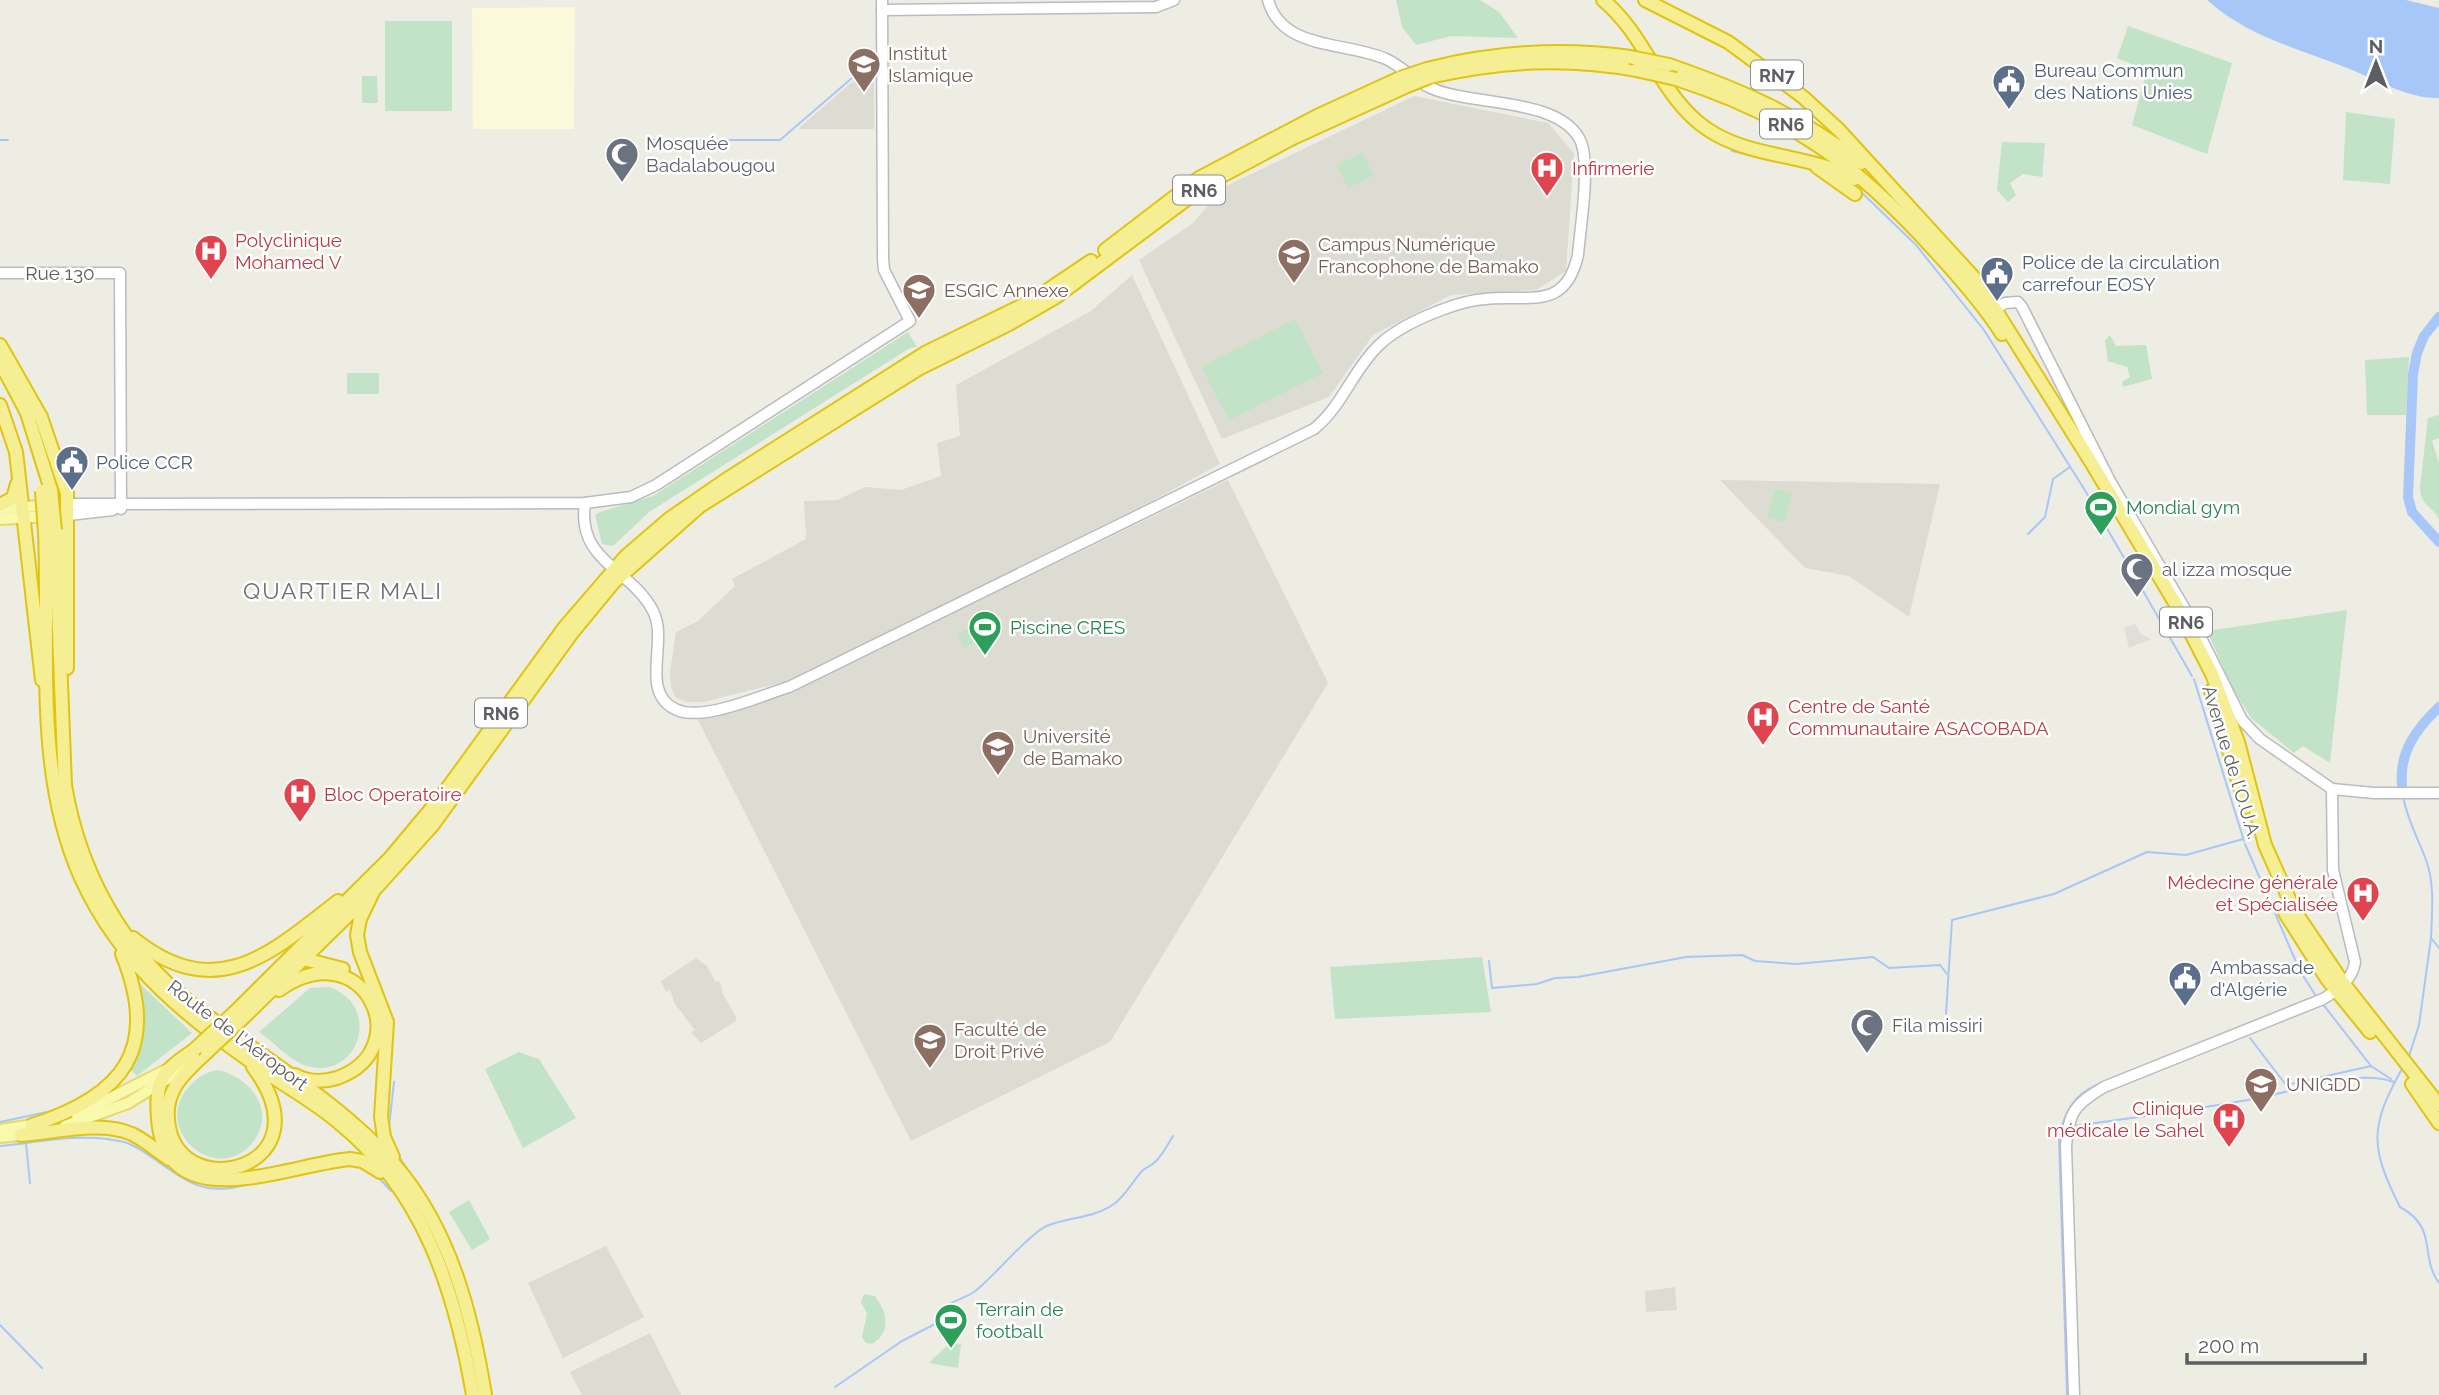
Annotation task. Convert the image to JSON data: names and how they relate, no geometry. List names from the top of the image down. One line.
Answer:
{"streets":{"highway":["RN7","RN6","Avenue de l'O.U.A.","Route de l'Aéroport"],"street":["Rue 130"]},"crossings":[["RN7","RN6"],["RN7","Avenue de l'O.U.A."],["RN6","Avenue de l'O.U.A."]],"districts":["QUARTIER MALI"],"places":{"school or university":["Institut Islamique","Campus Numérique Francophone de Bamako","ESGIC Annexe","Université de Bamako","Faculté de Droit Privé","UNIGDD"],"public building":["Bureau Commun des Nations Unies","Police de la circulation carrefour EOSY","Police CCR","Ambassade d'Algérie"],"mosque":["Mosquée Badalabougou","al izza mosque","Fila missiri"],"hospital":["Infirmerie","Polyclinique Mohamed V","Centre de Santé Communautaire ASACOBADA","Bloc Operatoire","Médecine générale et Spécialisée","Clinique médicale le Sahel"],"sports":["Mondial gym","Piscine CRES","Terrain de football"]},"scale_bar":"200 m","north":"top"}
